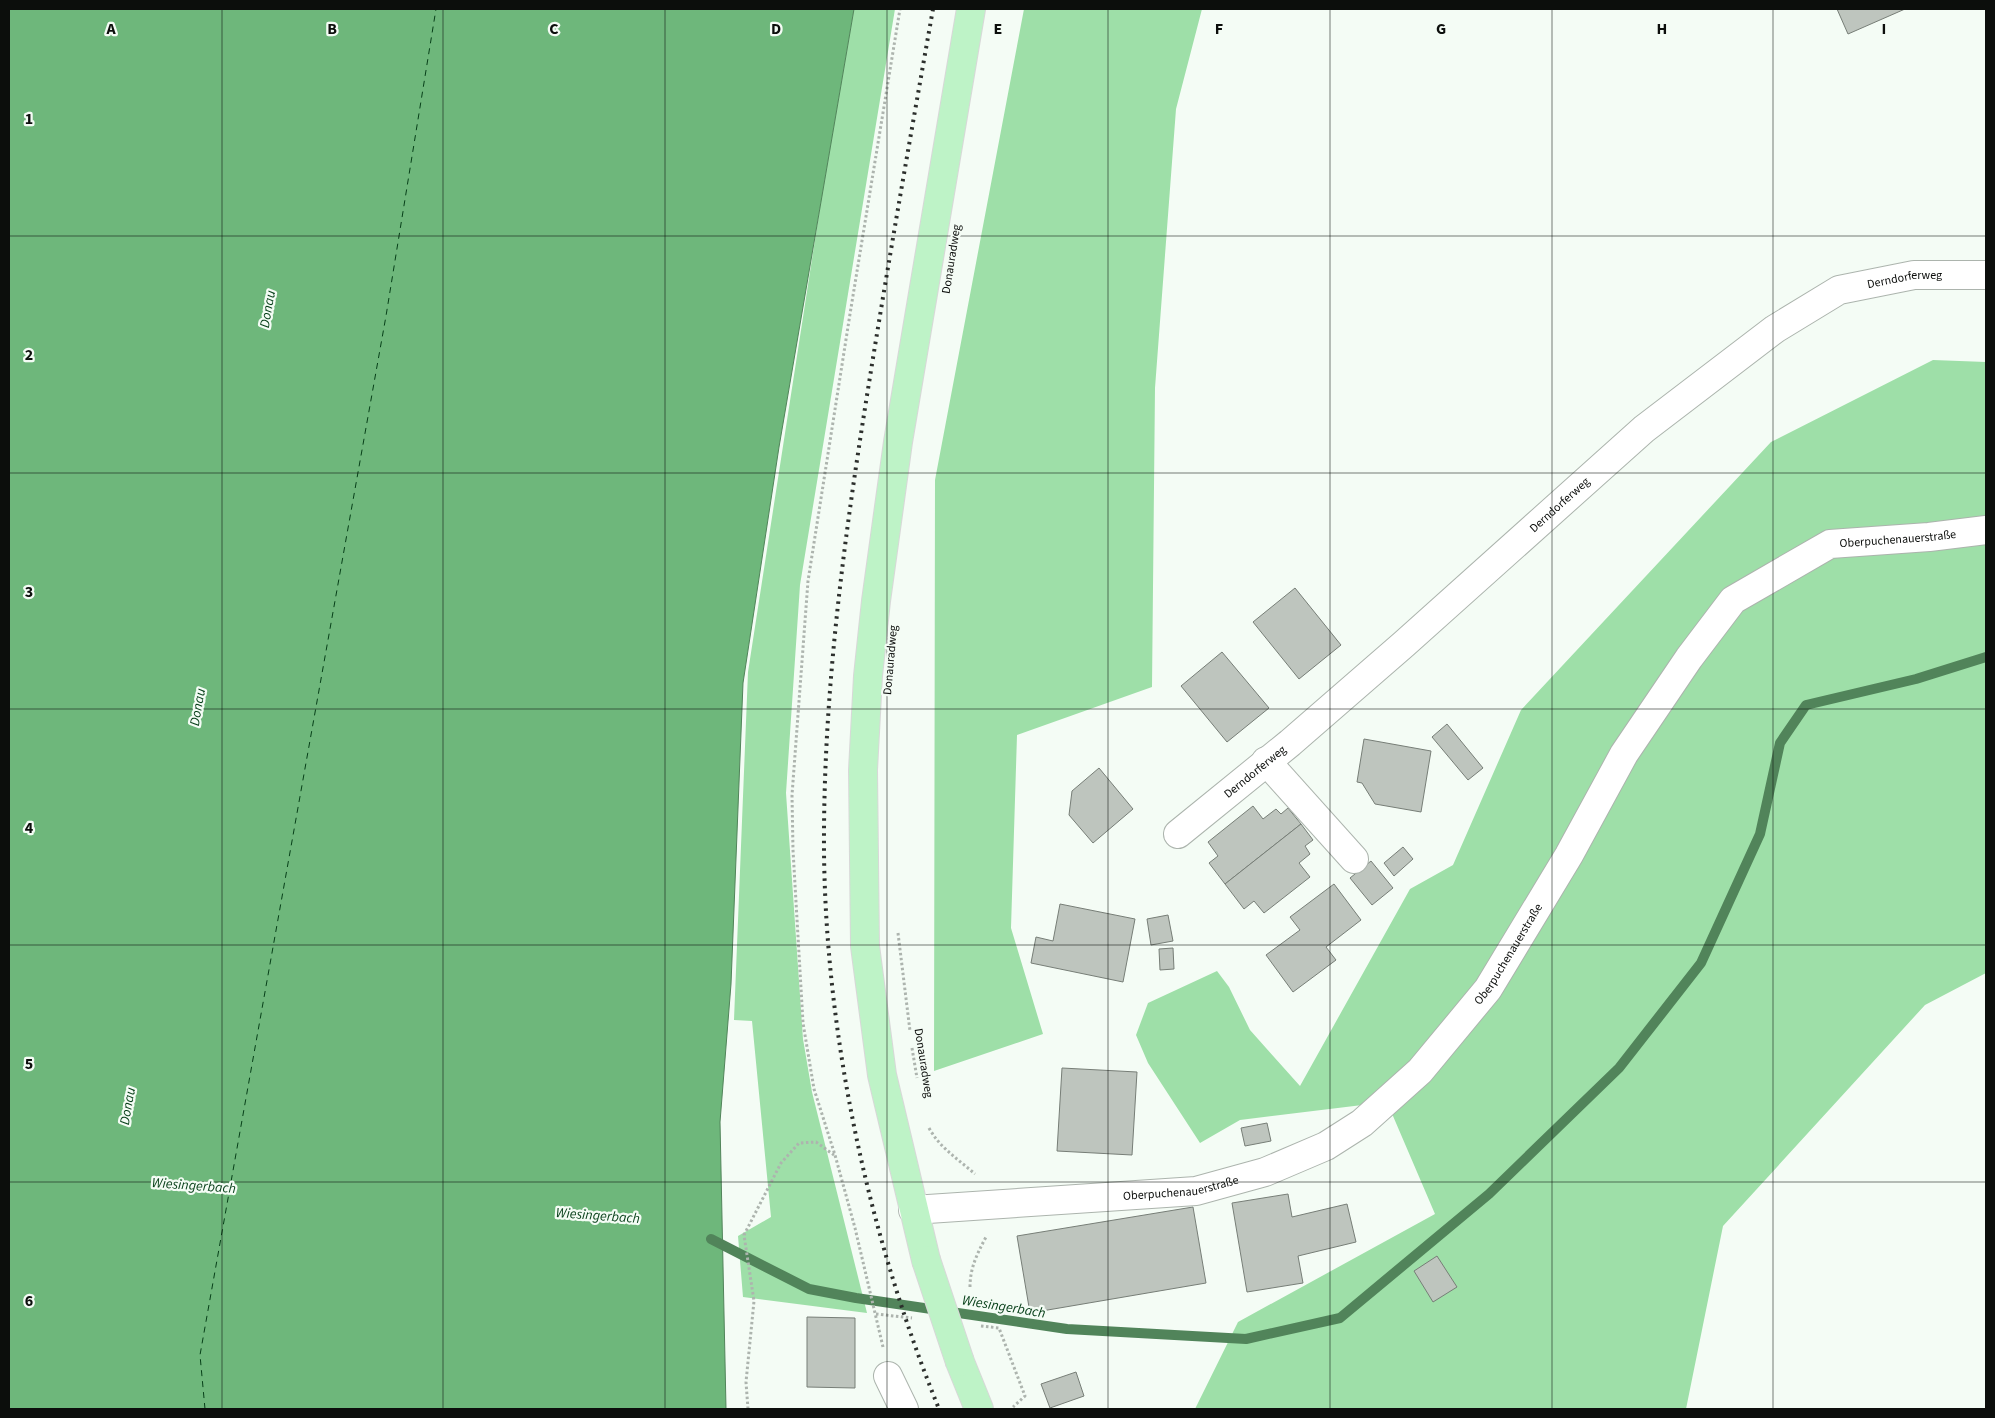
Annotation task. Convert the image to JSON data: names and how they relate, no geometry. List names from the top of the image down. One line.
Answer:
{"streets":{"street":["Derndorferweg","Oberpuchenauerstraße"],"path":["Donauradweg"]},"water":["Donau","Wiesingerbach"],"grid":{"columns":["A","B","C","D","E","F","G","H","I"],"rows":["1","2","3","4","5","6"]}}
